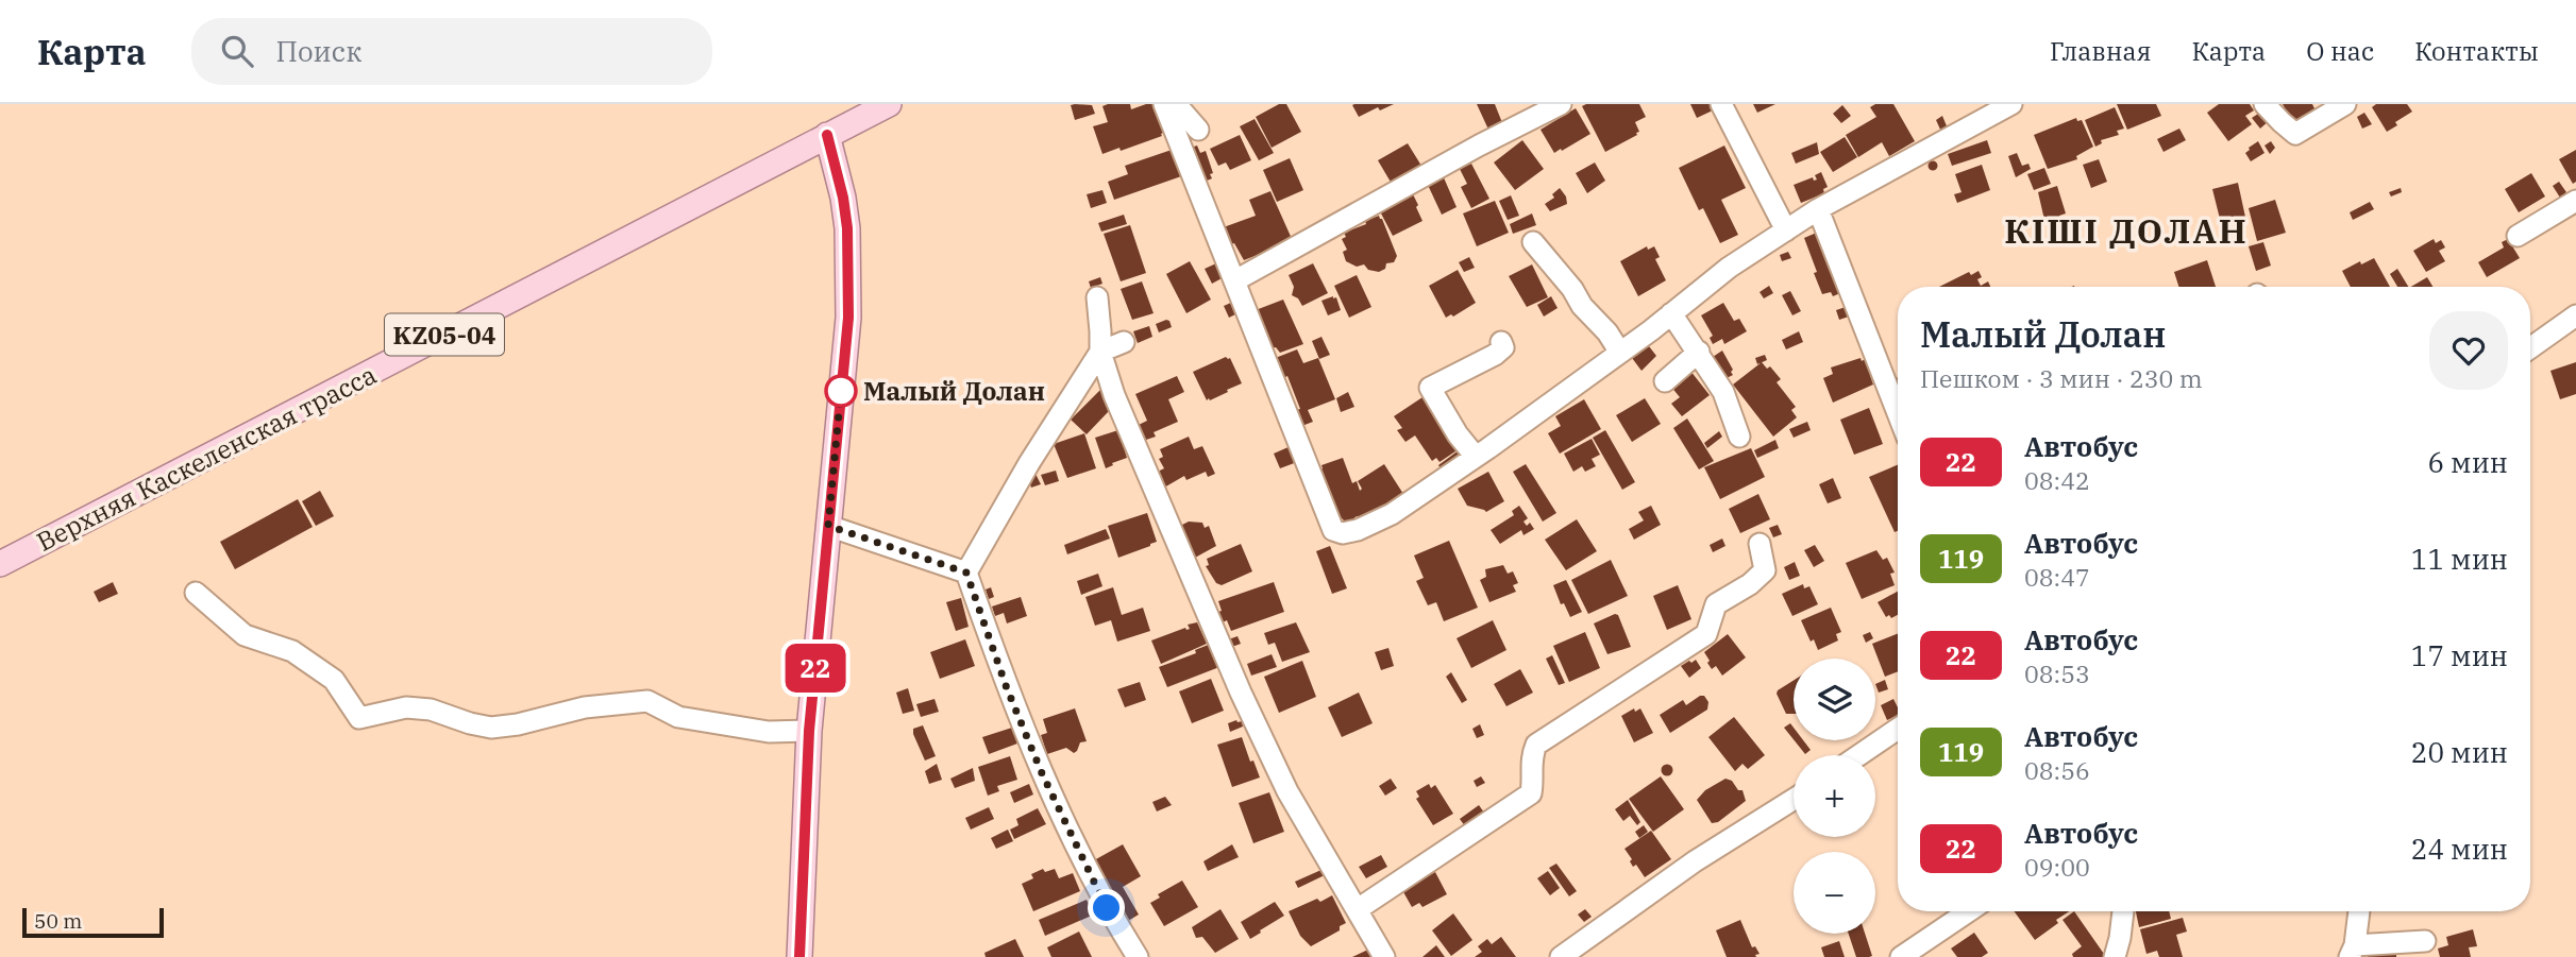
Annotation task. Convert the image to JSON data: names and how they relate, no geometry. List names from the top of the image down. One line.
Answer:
{"streets":{"main road":["KZ05-04","Верхняя Каскеленская трасса"]},"districts":["КІШІ ДОЛАН"],"places":["Малый Долан"],"lines":["bus line 22"],"scale_bar":"50 m","page":{"header":"Карта","search":"Поиск","nav":["Главная","Карта","О нас","Контакты"],"on_map":"22","heading":["Малый Долан","Пешком · 3 мин · 230 m"],"list":[{"mark":"22","name":"Автобус","note":"08:42","value":"6 мин"},{"mark":"119","name":"Автобус","note":"08:47","value":"11 мин"},{"mark":"22","name":"Автобус","note":"08:53","value":"17 мин"},{"mark":"119","name":"Автобус","note":"08:56","value":"20 мин"},{"mark":"22","name":"Автобус","note":"09:00","value":"24 мин"}],"map_buttons":["+","−"],"scale":"50 m"}}
